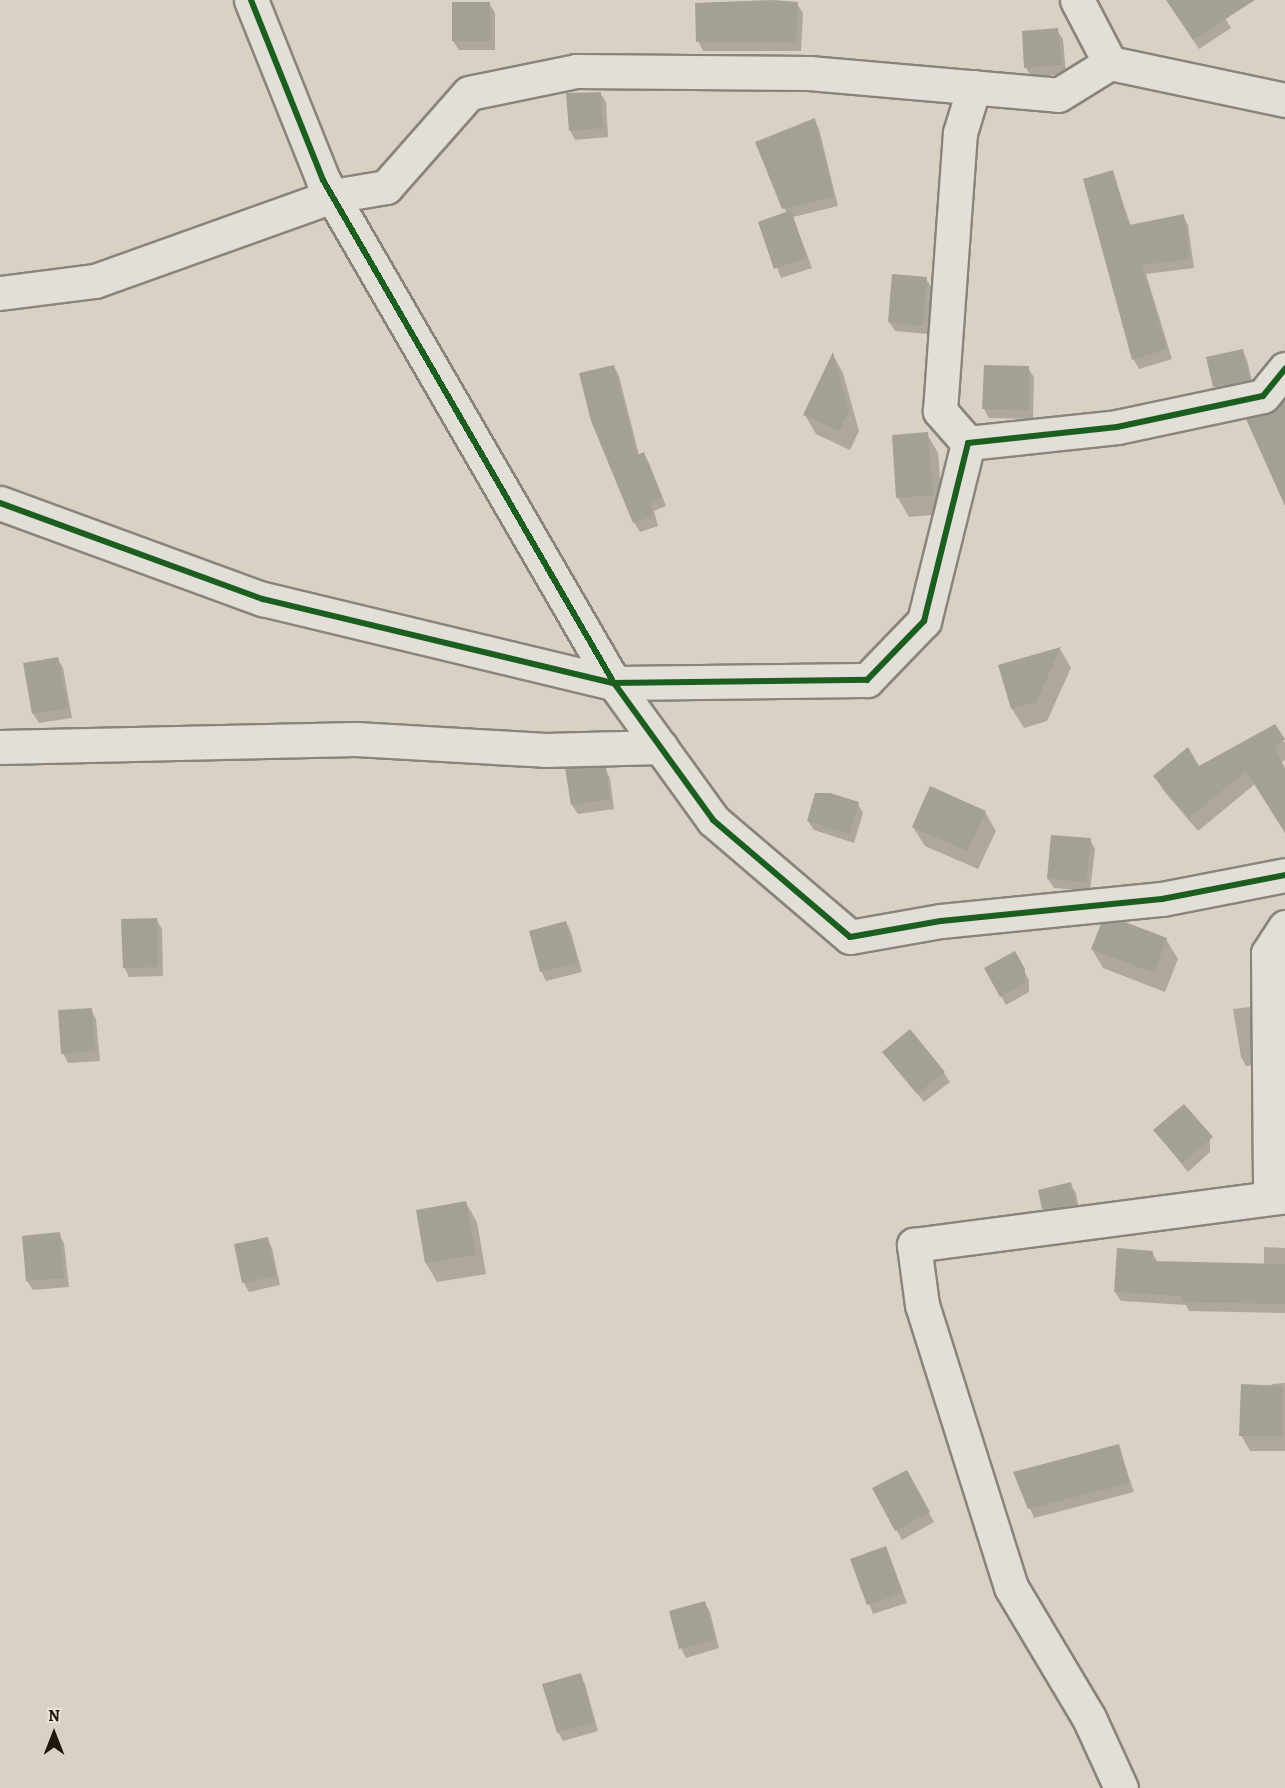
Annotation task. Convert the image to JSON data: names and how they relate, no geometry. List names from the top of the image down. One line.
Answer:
{"north":"top"}
